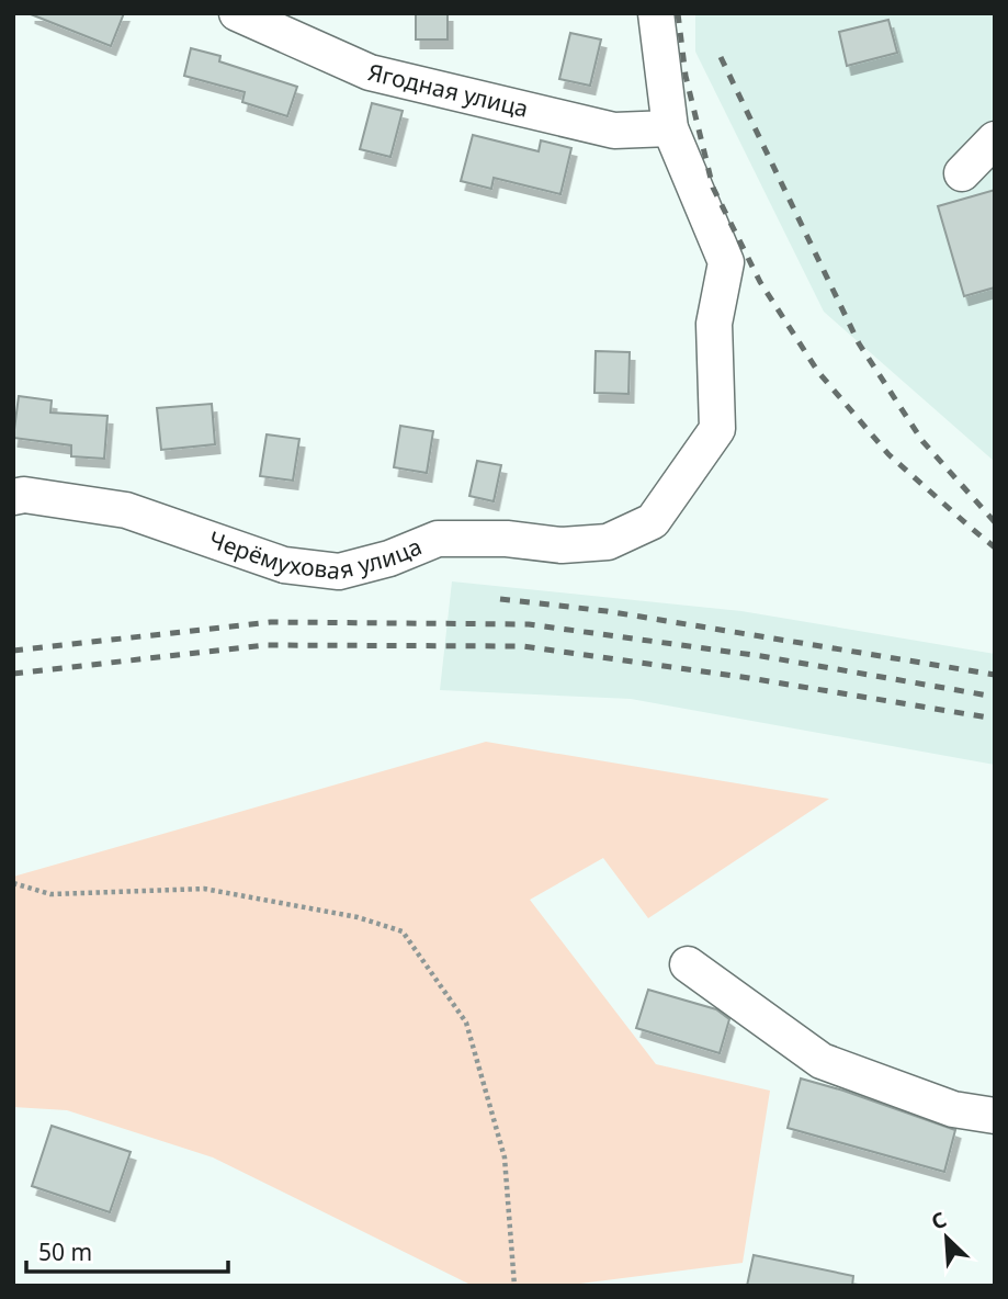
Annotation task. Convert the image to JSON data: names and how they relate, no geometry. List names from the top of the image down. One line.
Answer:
{"streets":{"street":["Ягодная улица","Черёмуховая улица"]},"crossings":[["Ягодная улица","Черёмуховая улица"]],"scale_bar":"50 m","north":"top left"}
